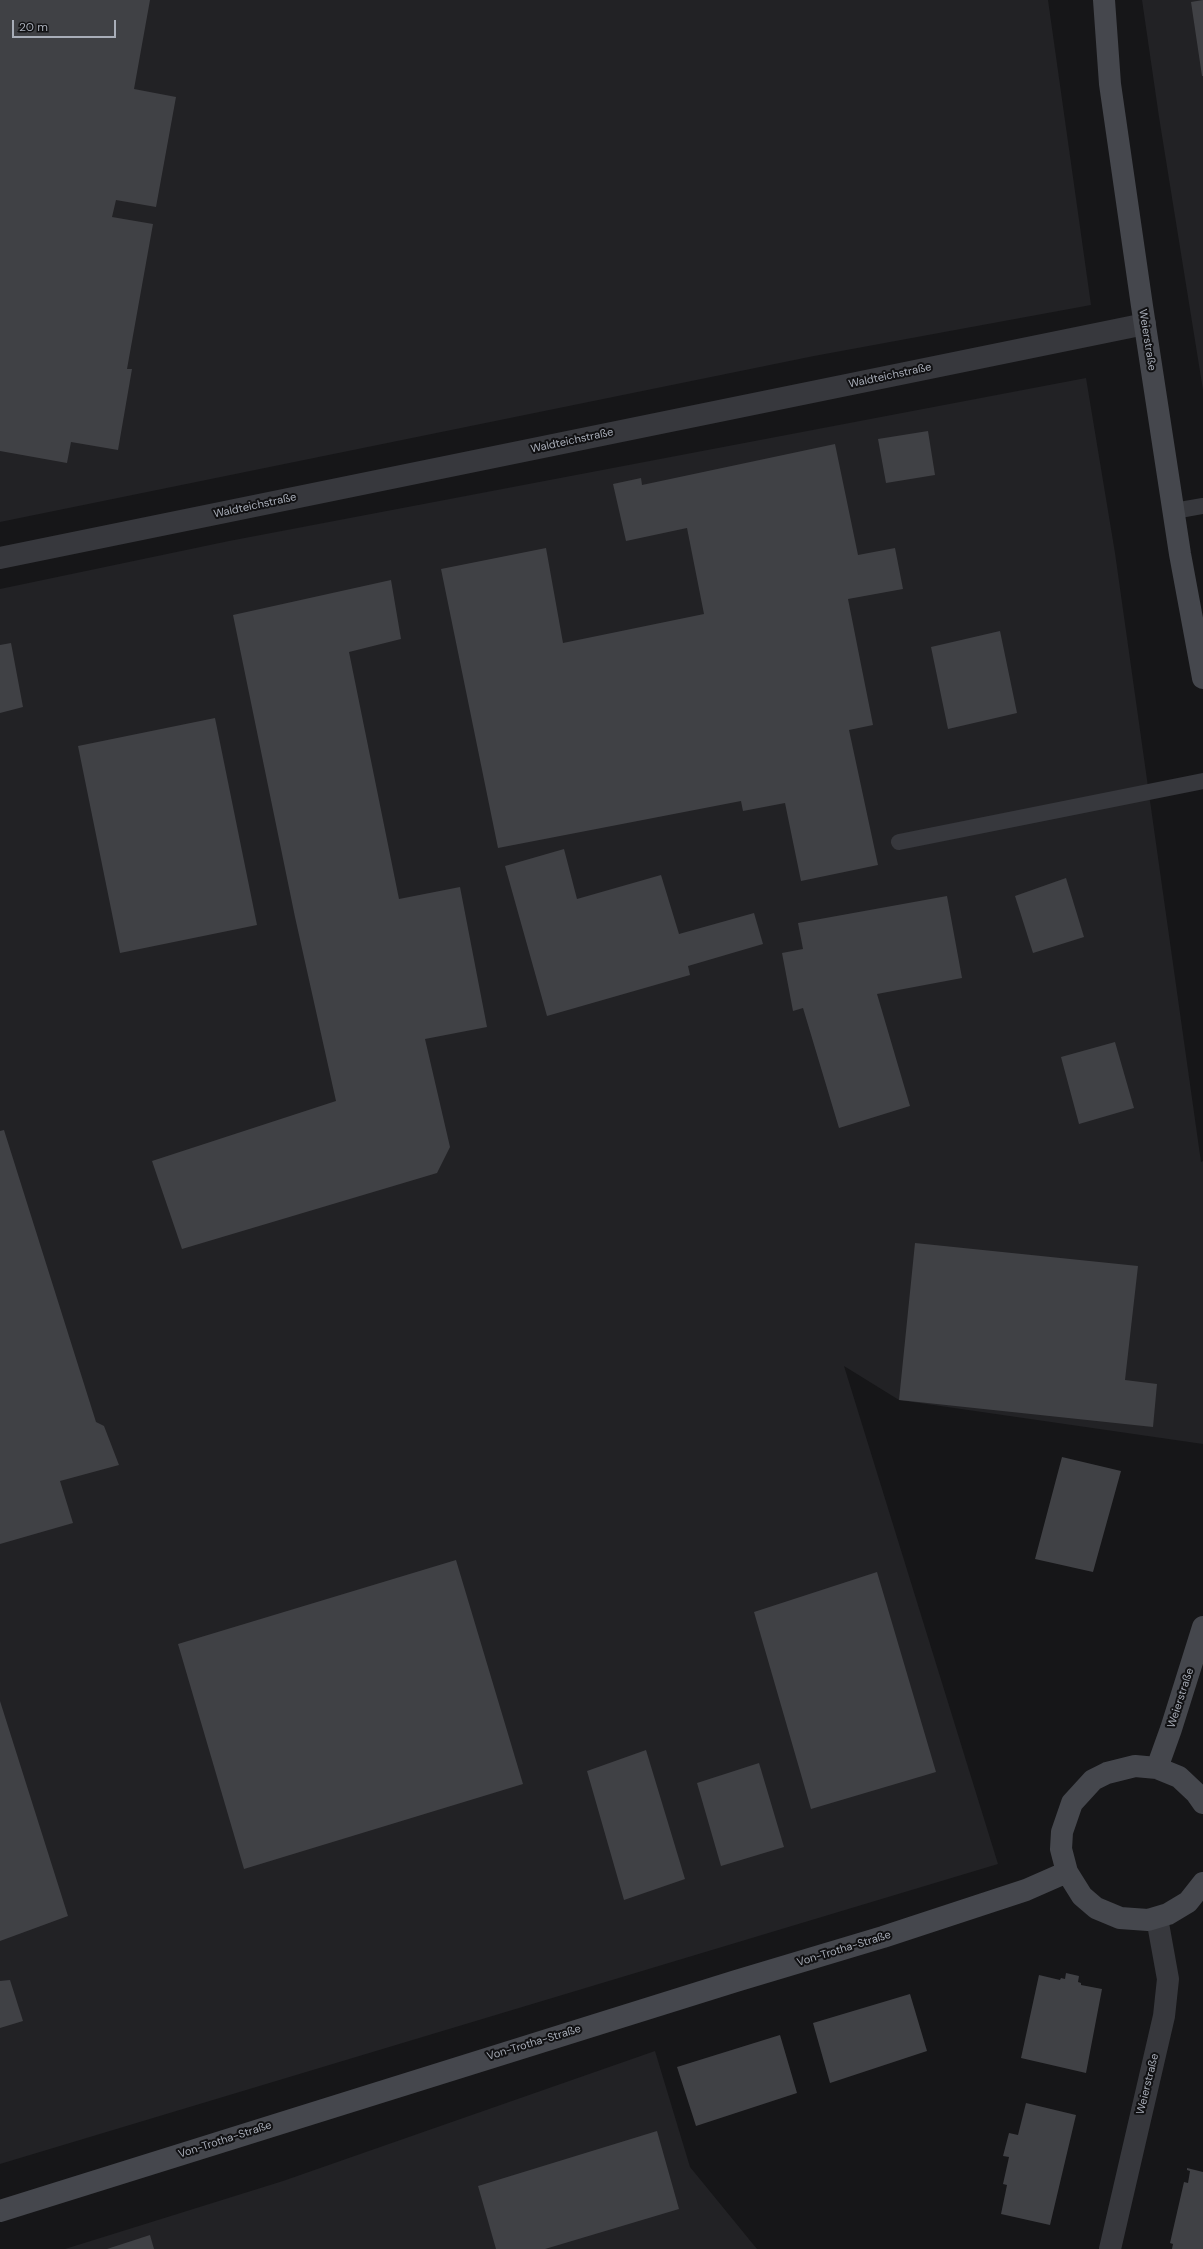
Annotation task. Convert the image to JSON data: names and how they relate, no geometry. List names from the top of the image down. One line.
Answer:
{"streets":{"main road":["Weierstraße","Von-Trotha-Straße"],"street":["Waldteichstraße"]},"crossings":[["Weierstraße","Waldteichstraße"]],"scale_bar":"20 m"}
